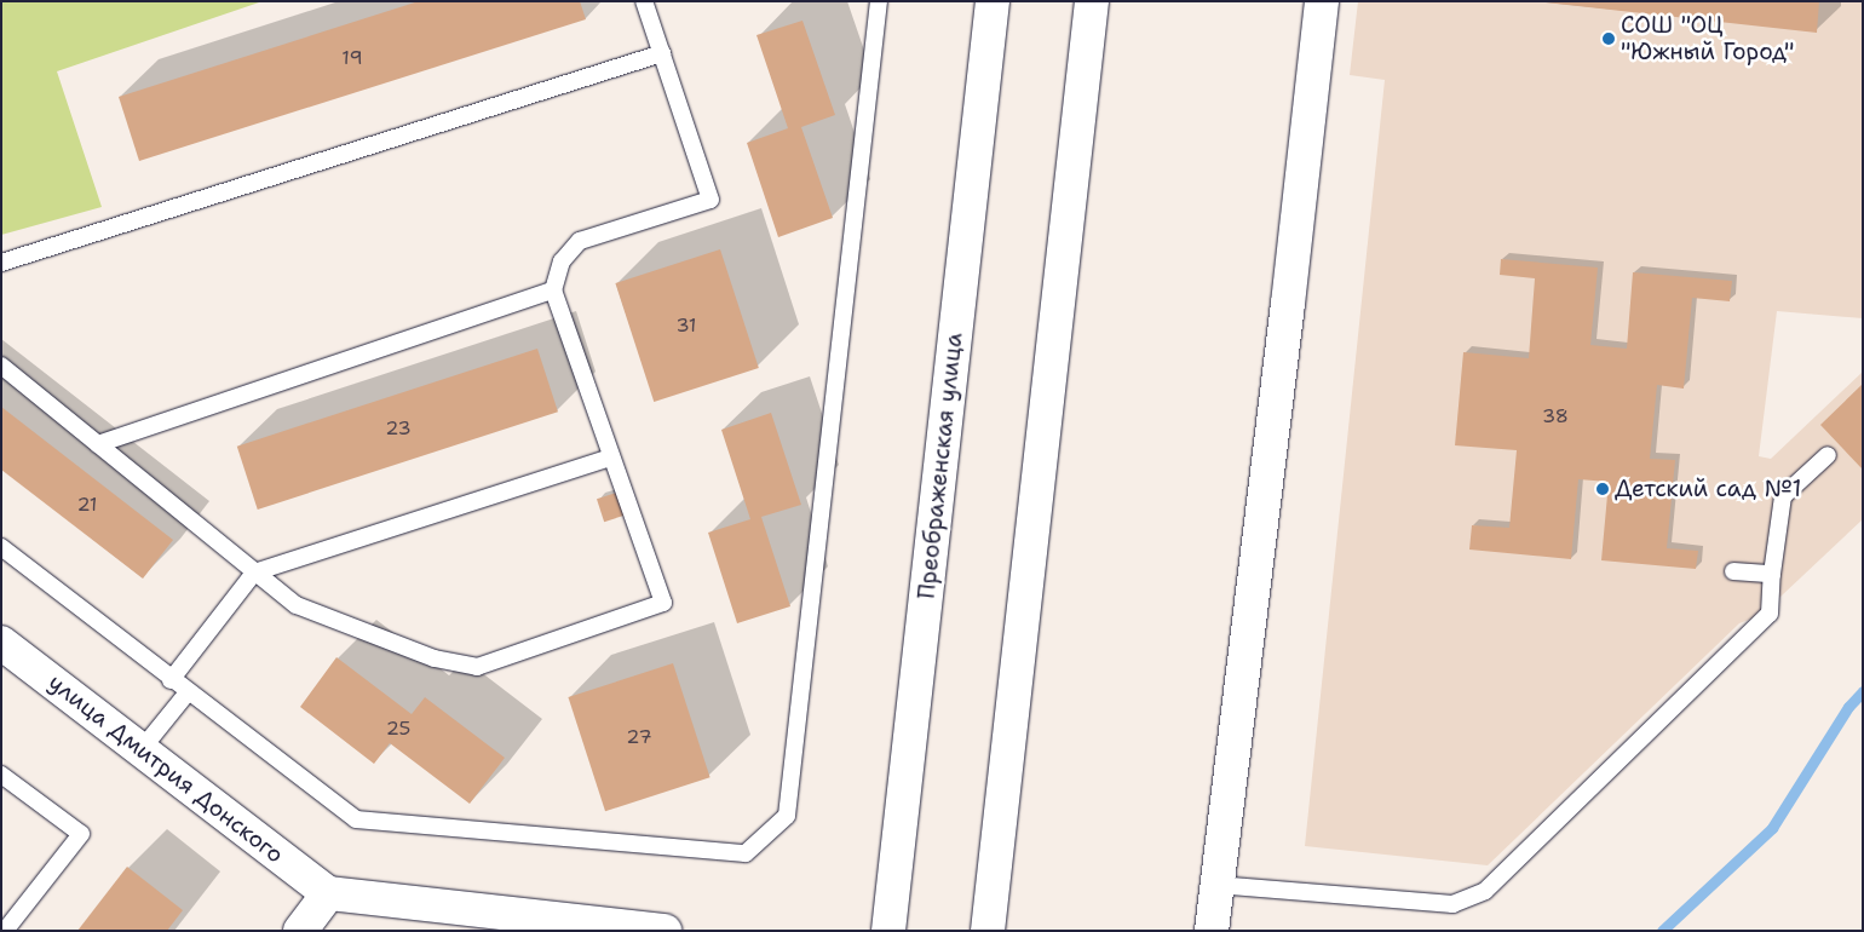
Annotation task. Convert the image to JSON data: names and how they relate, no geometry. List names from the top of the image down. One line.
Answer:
{"streets":{"street":["Преображенская улица","улица Дмитрия Донского"]},"places":["СОШ \"ОЦ \"Южный Город\"","Детский сад №1"],"house_numbers":["19","31","38","23","21","25","27"]}
